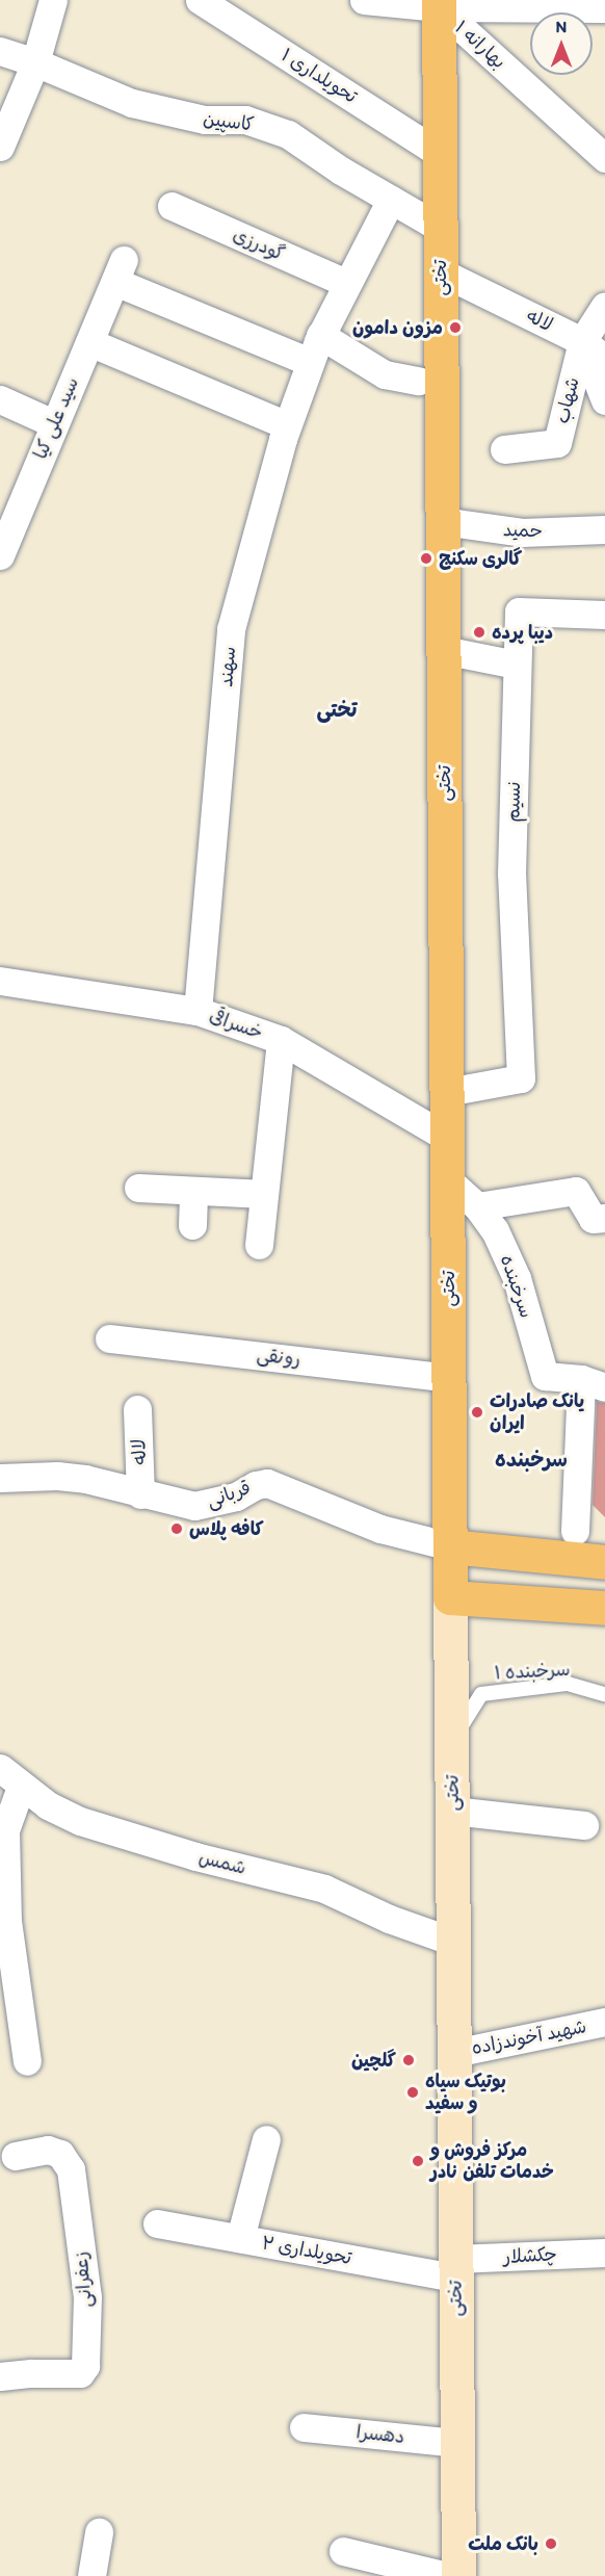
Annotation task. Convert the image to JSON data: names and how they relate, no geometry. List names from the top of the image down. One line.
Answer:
{"streets":{"main road":["تختی"],"street":["بهارانه ۱","تحویلداری ۱","کاسپین","گودرزی","لاله","شهاب","سید علی کیا","حمید","سهند","نسیم","خسراقی","سرخبنده","رونقی","قربانی","شمس","شهید آخوندزاده","تحویلداری ۲","چکشلار","زعفرانی","دهسرا"],"lane":["سرخبنده ۱"]},"crossings":[["بهارانه ۱","تختی"],["تحویلداری ۱","تختی"],["کاسپین","تختی"],["کاسپین","سهند"],["گودرزی","سهند"],["تختی","لاله"],["تختی","حمید"],["تختی","نسیم"],["تختی","خسراقی"],["تختی","سرخبنده"],["تختی","رونقی"],["تختی","قربانی"],["تختی","سرخبنده ۱"],["تختی","شمس"],["تختی","شهید آخوندزاده"],["تختی","تحویلداری ۲"],["تختی","چکشلار"],["تختی","دهسرا"],["لاله","شهاب"],["لاله","قربانی"],["سید علی کیا","سهند"],["سهند","خسراقی"],["تحویلداری ۲","چکشلار"]],"districts":["تختی","سرخبنده"],"places":["مزون دامون","گالری سکنج","دیبا پرده","یانک صادرات ایران","کافه پلاس","گلچین","بوتیک سیاه و سفید","مرکز فروش و خدمات تلفن نادر","بانک ملت"],"north":"top"}
